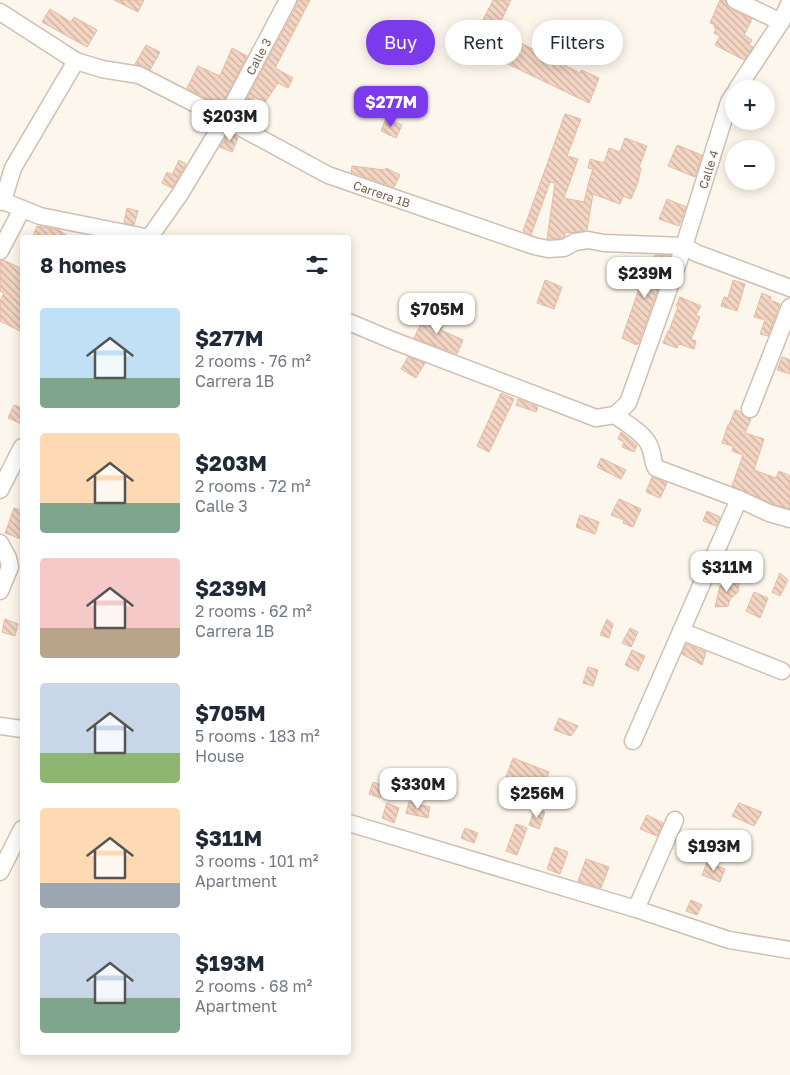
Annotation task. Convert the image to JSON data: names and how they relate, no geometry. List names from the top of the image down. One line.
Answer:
{"streets":{"street":["Calle 3","Calle 4","Carrera 1B"]},"crossings":[["Calle 3","Carrera 1B"],["Calle 4","Carrera 1B"]],"page":{"chip":["Buy","Rent","Filters"],"map_buttons":["+","−"],"price":["$277M","$203M","$239M","$705M","$311M","$330M","$256M","$193M"],"heading":"8 homes","list":[{"name":"$277M","note":"2 rooms · 76 m² · Carrera 1B"},{"name":"$203M","note":"2 rooms · 72 m² · Calle 3"},{"name":"$239M","note":"2 rooms · 62 m² · Carrera 1B"},{"name":"$705M","note":"5 rooms · 183 m² · House"},{"name":"$311M","note":"3 rooms · 101 m² · Apartment"},{"name":"$193M","note":"2 rooms · 68 m² · Apartment"}]}}
